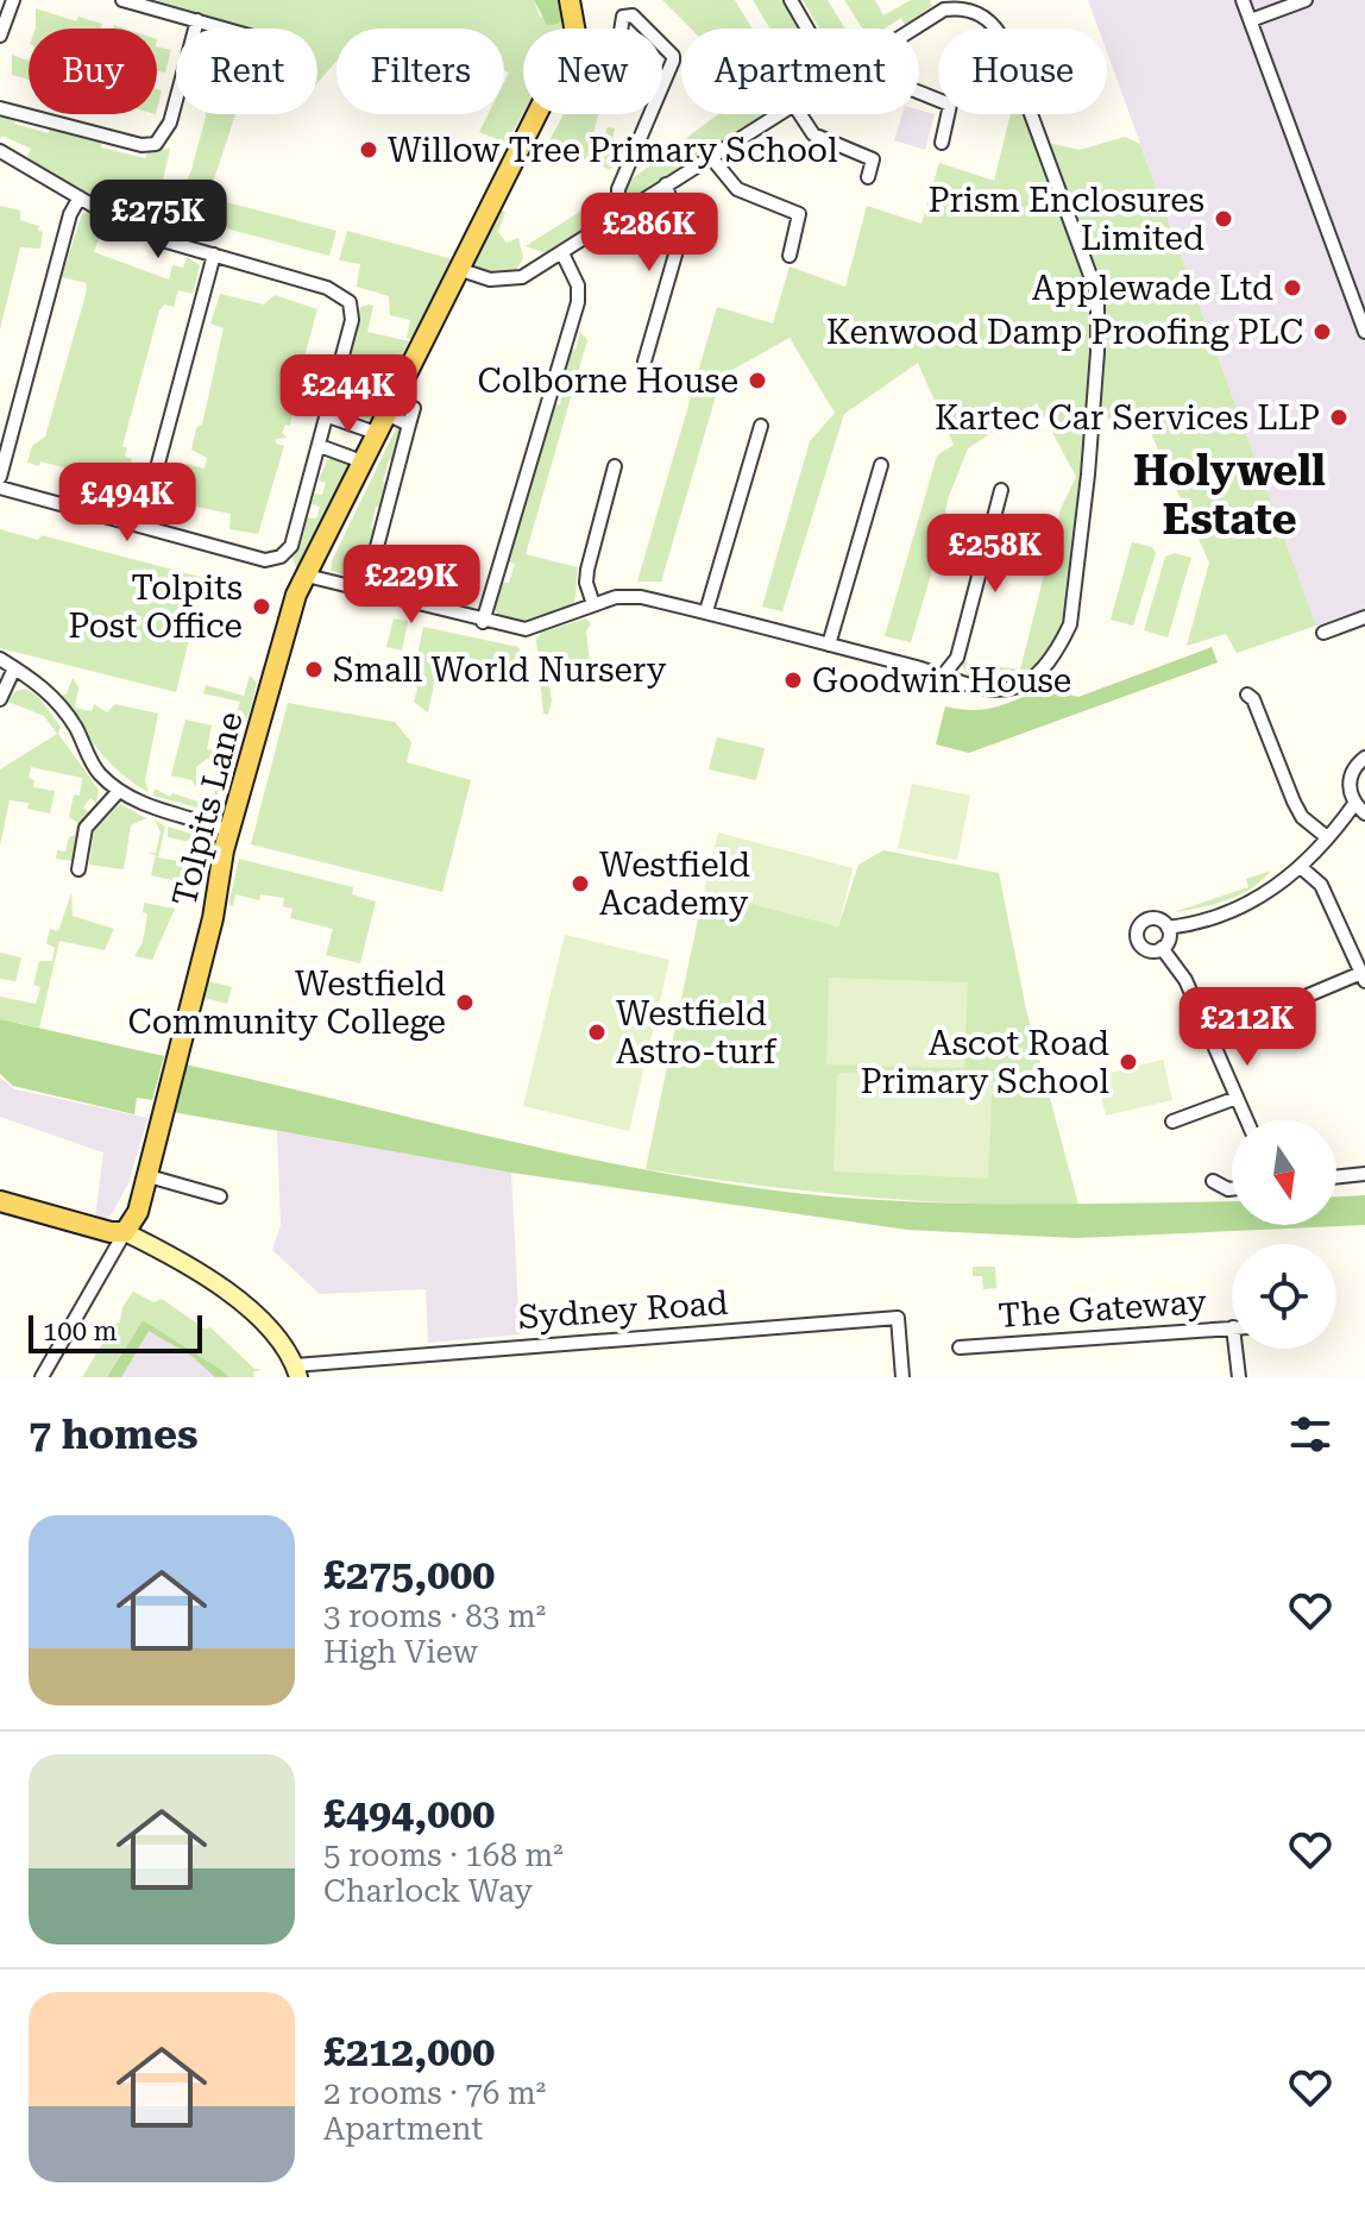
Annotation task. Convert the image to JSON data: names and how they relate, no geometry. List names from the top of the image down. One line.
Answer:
{"streets":{"main road":["Tolpits Lane"],"street":["The Gateway","Sydney Road"]},"districts":["Holywell Estate"],"places":["Willow Tree Primary School","Prism Enclosures Limited","Applewade Ltd","Kenwood Damp Proofing PLC","Colborne House","Kartec Car Services LLP","Tolpits Post Office","Small World Nursery","Goodwin House","Westfield Academy","Westfield Community College","Westfield Astro-turf","Ascot Road Primary School"],"scale_bar":"100 m","north":"bottom","page":{"chip":["Buy","Rent","Filters","New","Apartment","House"],"price":["£275K","£286K","£244K","£494K","£258K","£229K","£212K"],"scale":"100 m","heading":"7 homes","list":[{"name":"£275,000","note":"3 rooms · 83 m² · High View"},{"name":"£494,000","note":"5 rooms · 168 m² · Charlock Way"},{"name":"£212,000","note":"2 rooms · 76 m² · Apartment"}]}}
